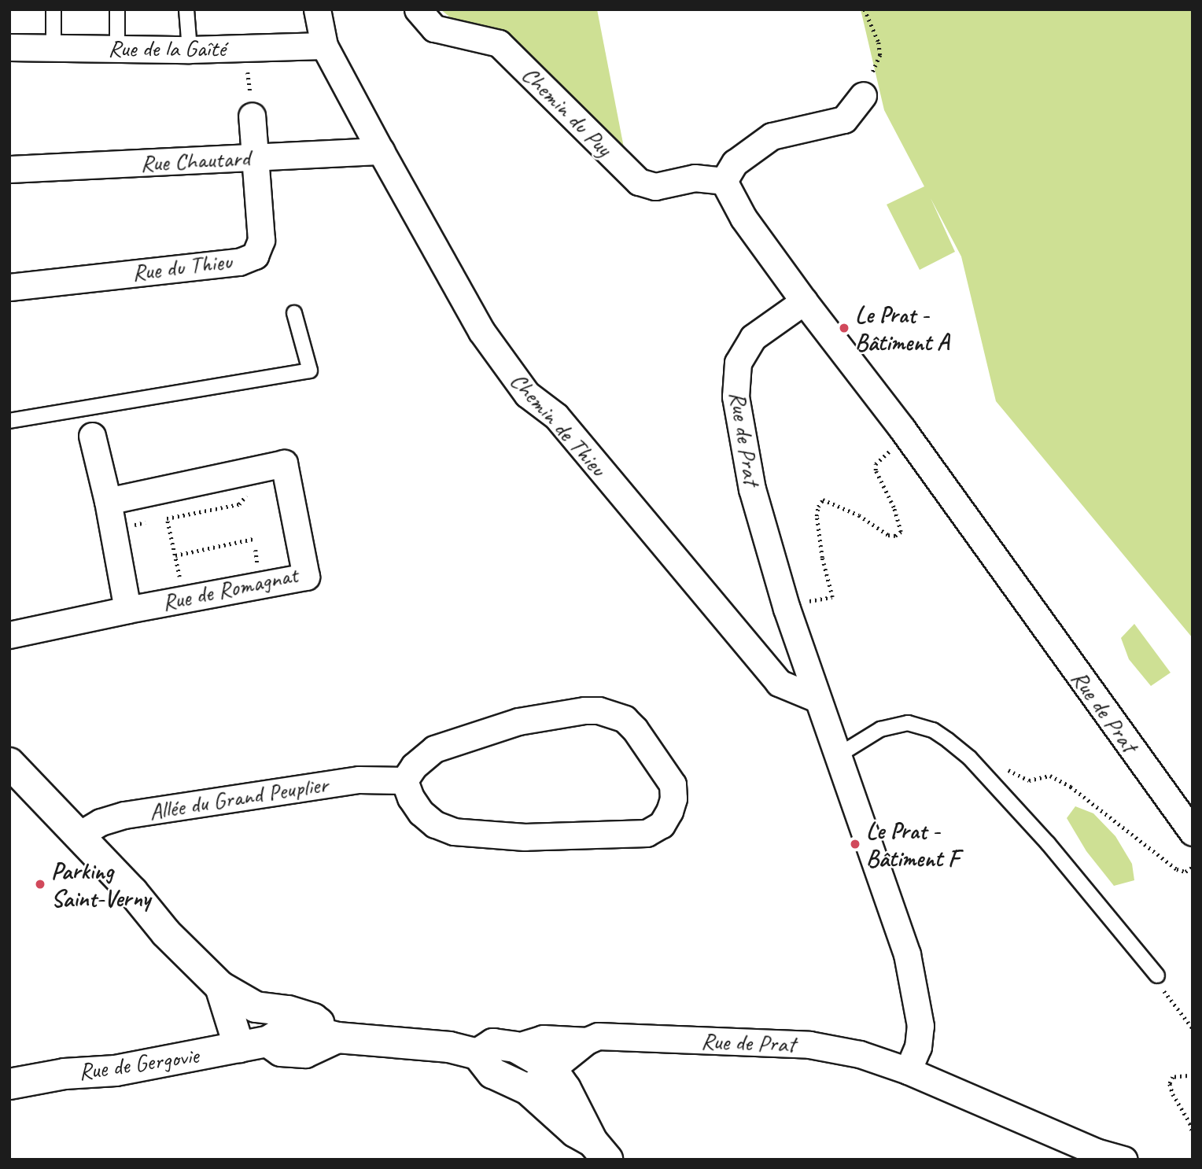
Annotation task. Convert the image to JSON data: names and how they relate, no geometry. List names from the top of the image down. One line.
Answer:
{"streets":{"main road":["Rue de Gergovie"],"street":["Rue de la Gaîté","Chemin du Puy","Rue Chautard","Rue du Thieu","Chemin de Thieu","Rue de Prat","Rue de Romagnat","Allée du Grand Peuplier"]},"crossings":[["Rue de la Gaîté","Chemin de Thieu"],["Rue Chautard","Rue du Thieu"],["Rue Chautard","Chemin de Thieu"],["Chemin de Thieu","Rue de Prat"]],"places":["Le Prat - Bâtiment A","Le Prat - Bâtiment F","Parking Saint-Verny"]}
